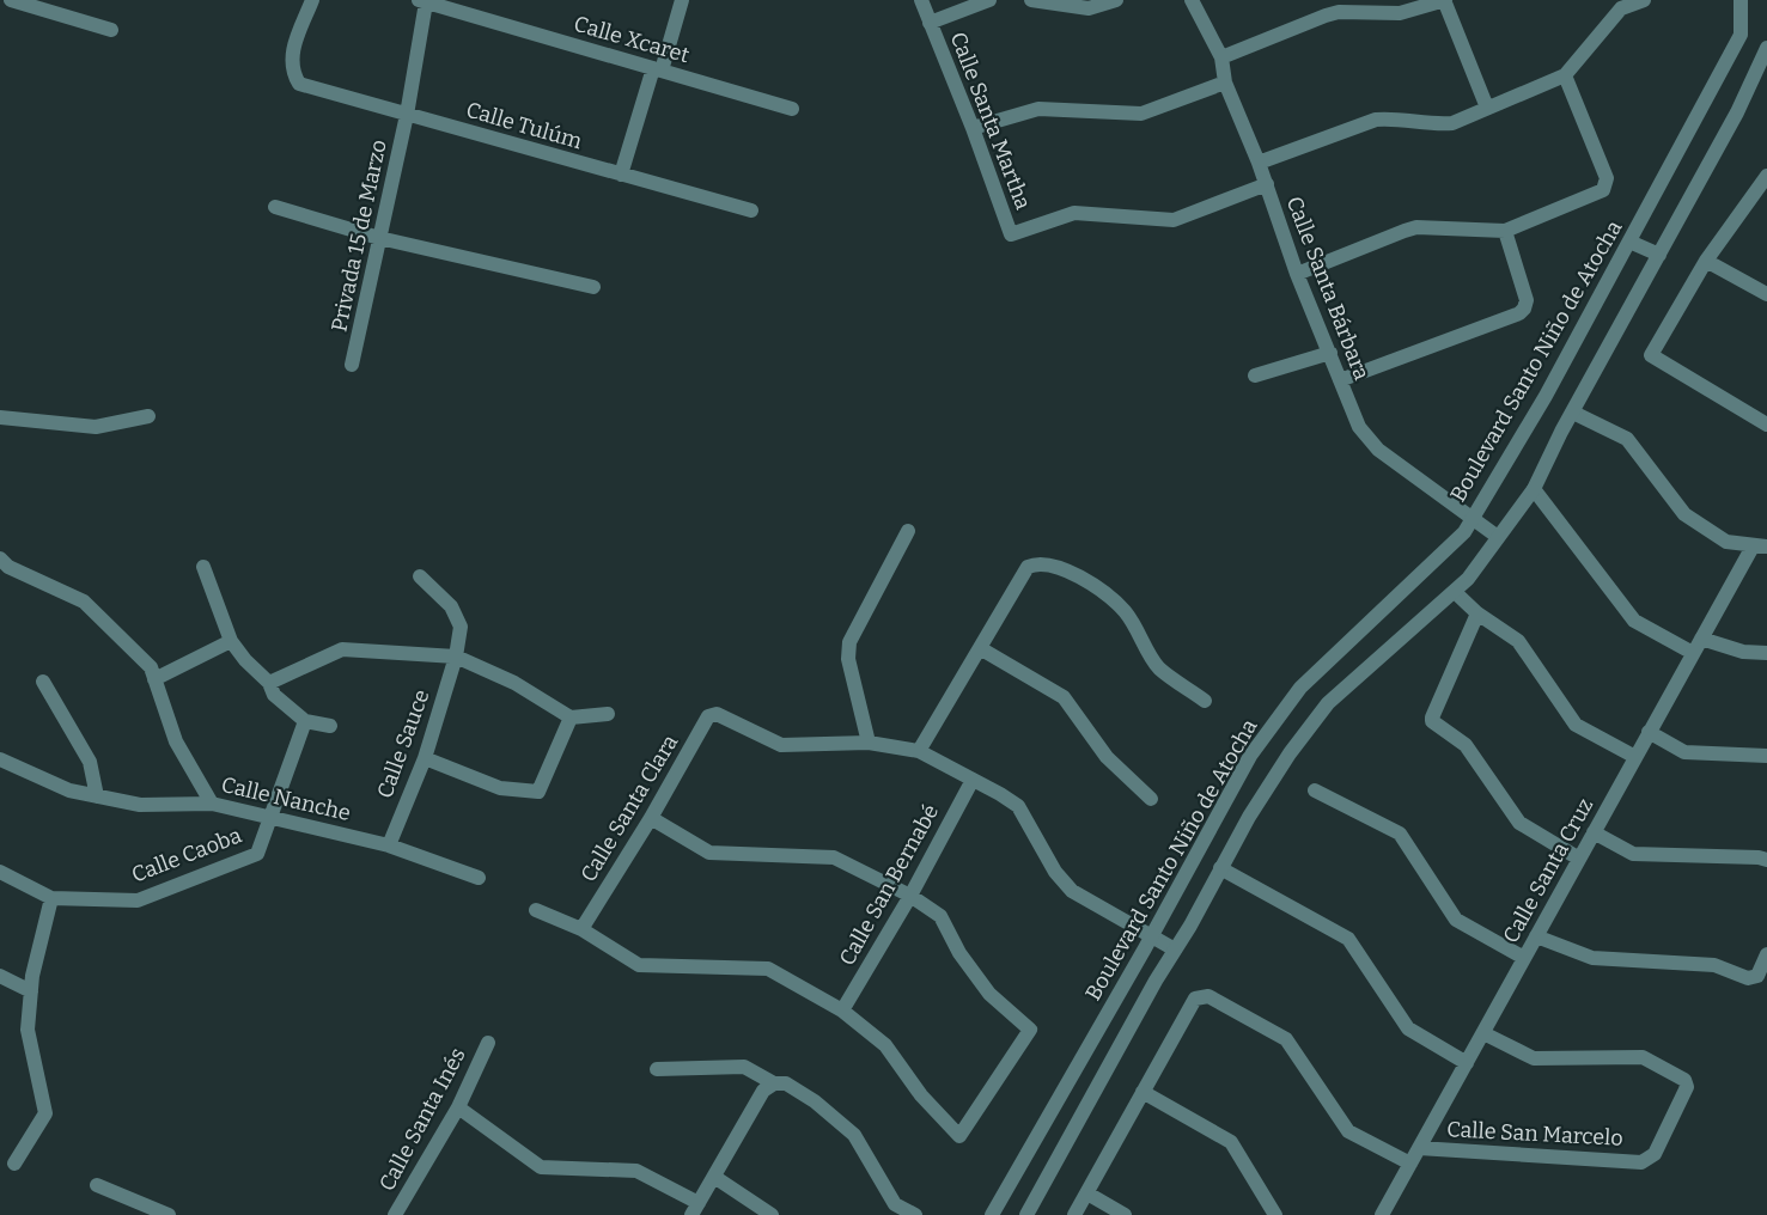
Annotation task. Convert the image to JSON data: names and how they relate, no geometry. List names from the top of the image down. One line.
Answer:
{"streets":{"street":["Calle Xcaret","Calle Santa Martha","Calle Tulúm","Privada 15 de Marzo","Calle Santa Bárbara","Boulevard Santo Niño de Atocha","Calle Sauce","Calle Nanche","Calle Santa Clara","Calle Caoba","Calle Santa Cruz","Calle San Bernabé","Calle Santa Inés","Calle San Marcelo"]},"crossings":[["Calle Xcaret","Privada 15 de Marzo"],["Calle Santa Martha","Calle Santa Bárbara"],["Calle Tulúm","Privada 15 de Marzo"],["Calle Santa Bárbara","Boulevard Santo Niño de Atocha"],["Calle Sauce","Calle Nanche"],["Calle Nanche","Calle Caoba"],["Calle Santa Cruz","Calle San Marcelo"]]}
